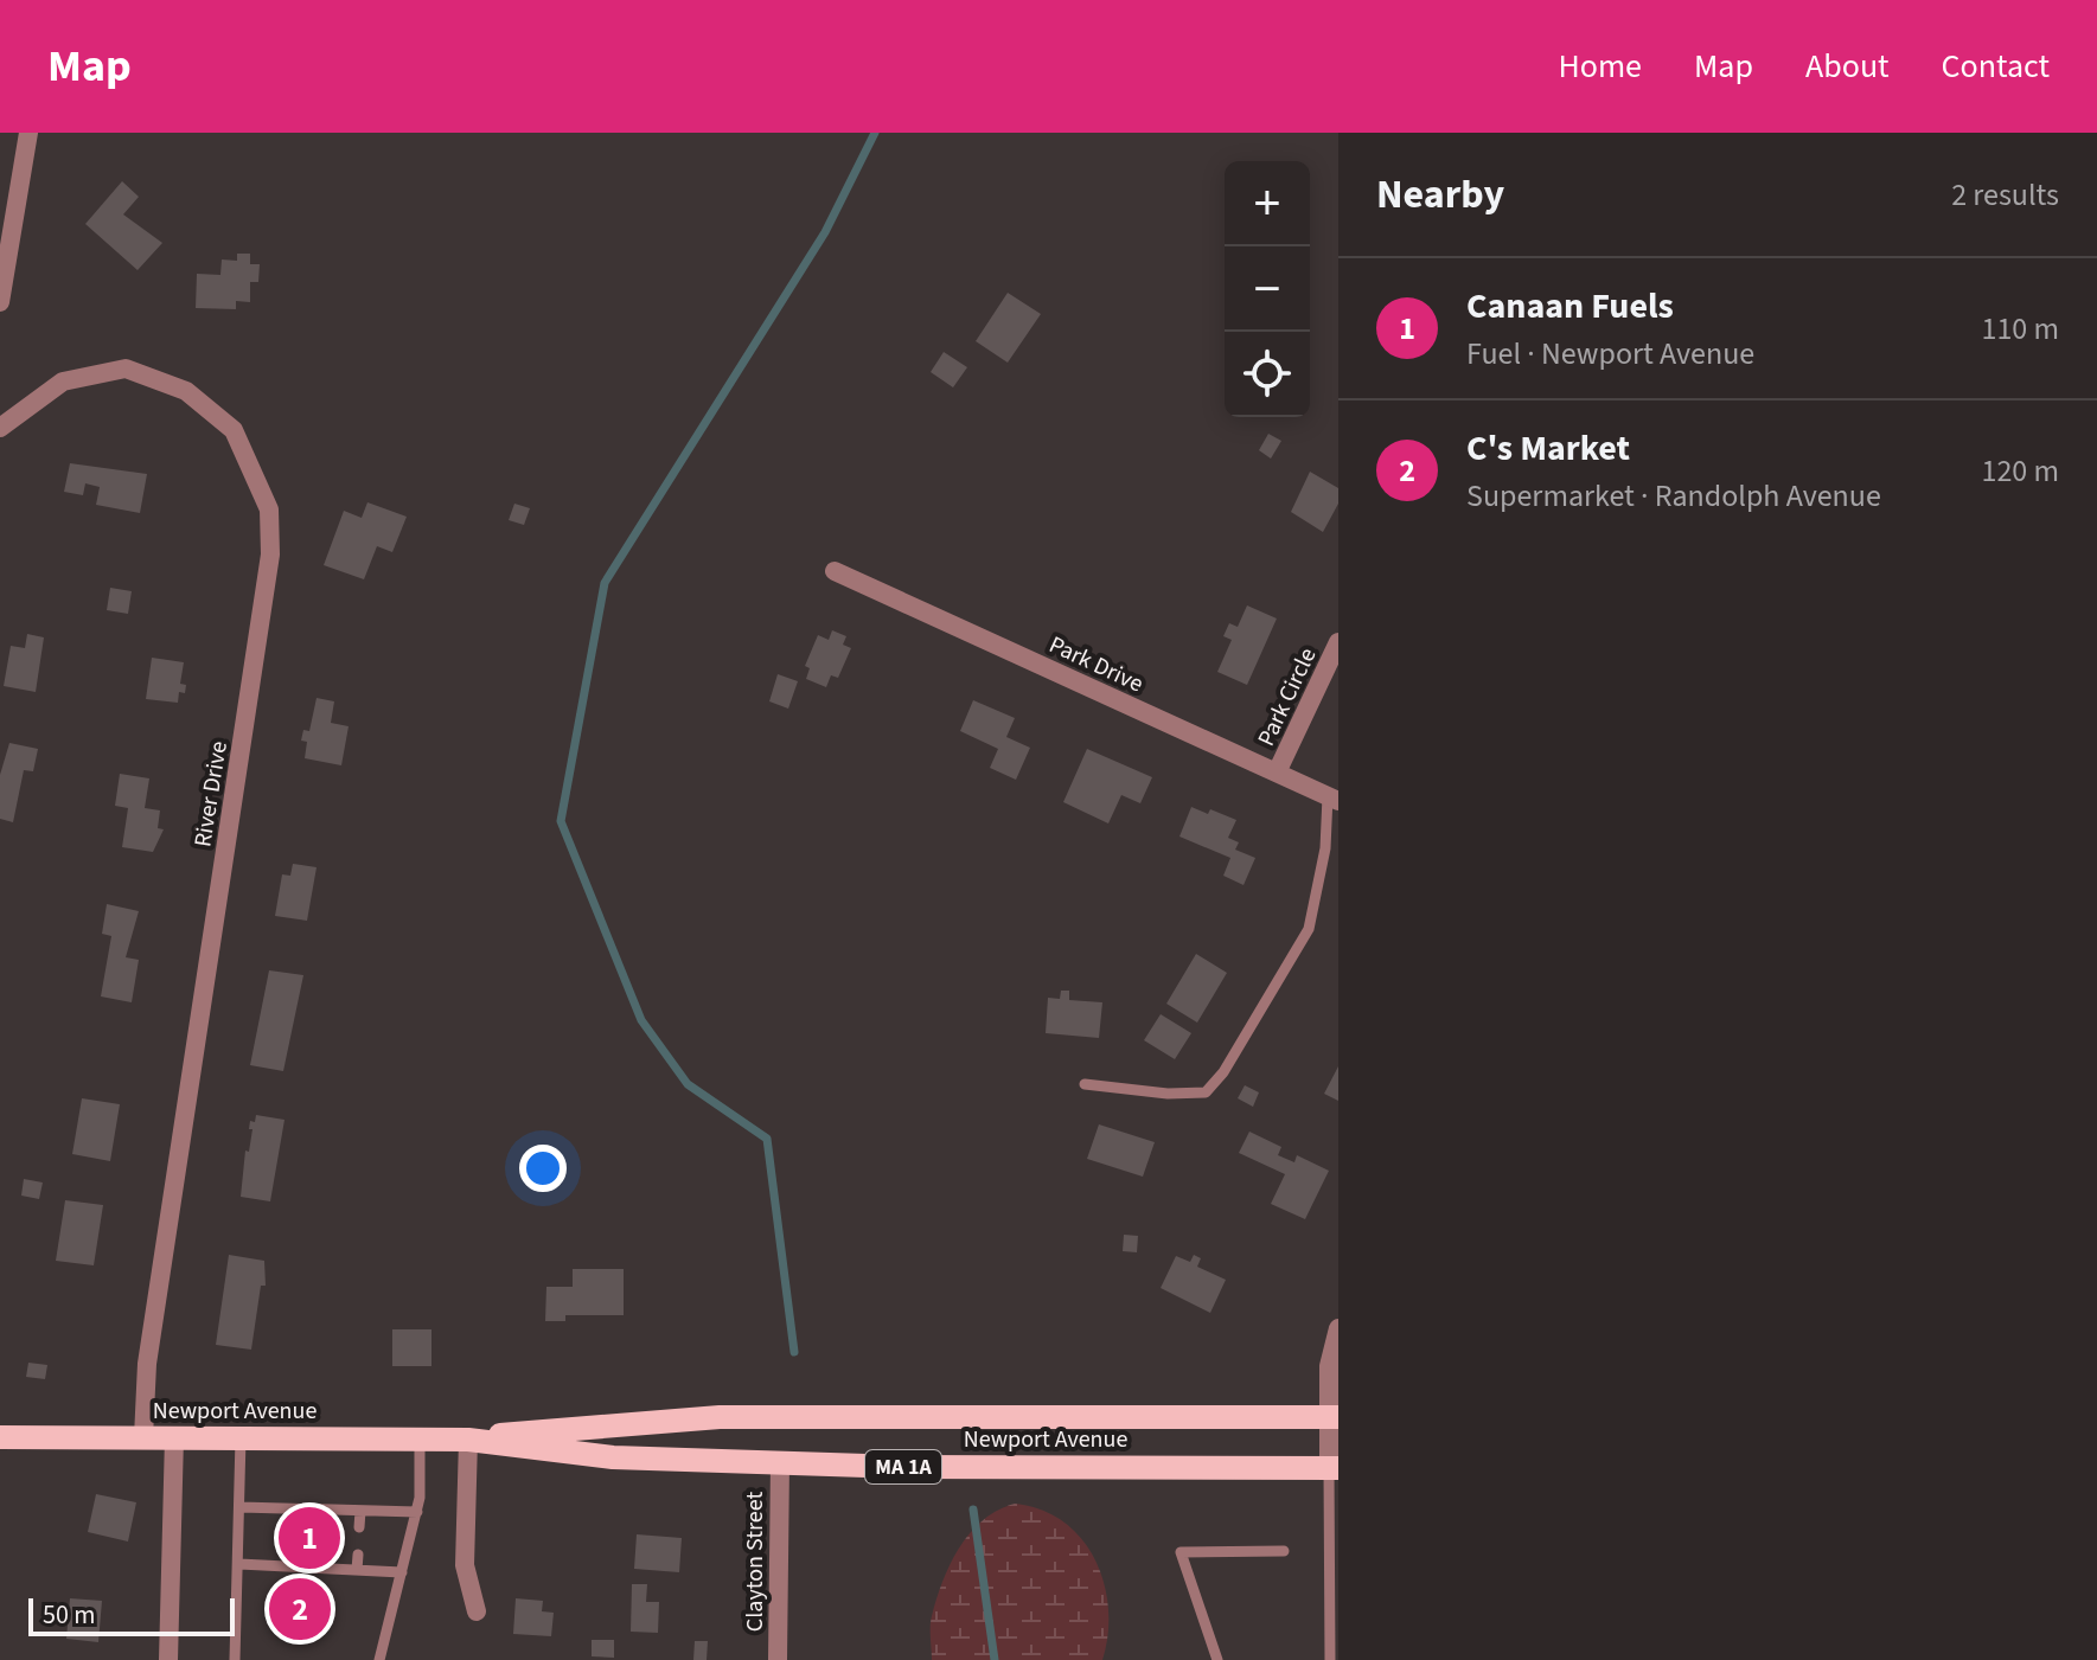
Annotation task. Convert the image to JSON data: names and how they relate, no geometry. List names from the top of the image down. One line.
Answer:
{"streets":{"main road":["Newport Avenue","MA 1A"],"street":["Park Drive","Park Circle","River Drive","Clayton Street"]},"crossings":[["Park Drive","Park Circle"],["River Drive","Newport Avenue"],["Newport Avenue","Clayton Street"]],"scale_bar":"50 m","page":{"header":"Map","nav":["Home","Map","About","Contact"],"heading":["Nearby","2 results"],"map_buttons":["+","−"],"list":[{"mark":"1","name":"Canaan Fuels","note":"Fuel · Newport Avenue","value":"110 m"},{"mark":"2","name":"C's Market","note":"Supermarket · Randolph Avenue","value":"120 m"}],"pins":["1","2"],"scale":"50 m"}}
